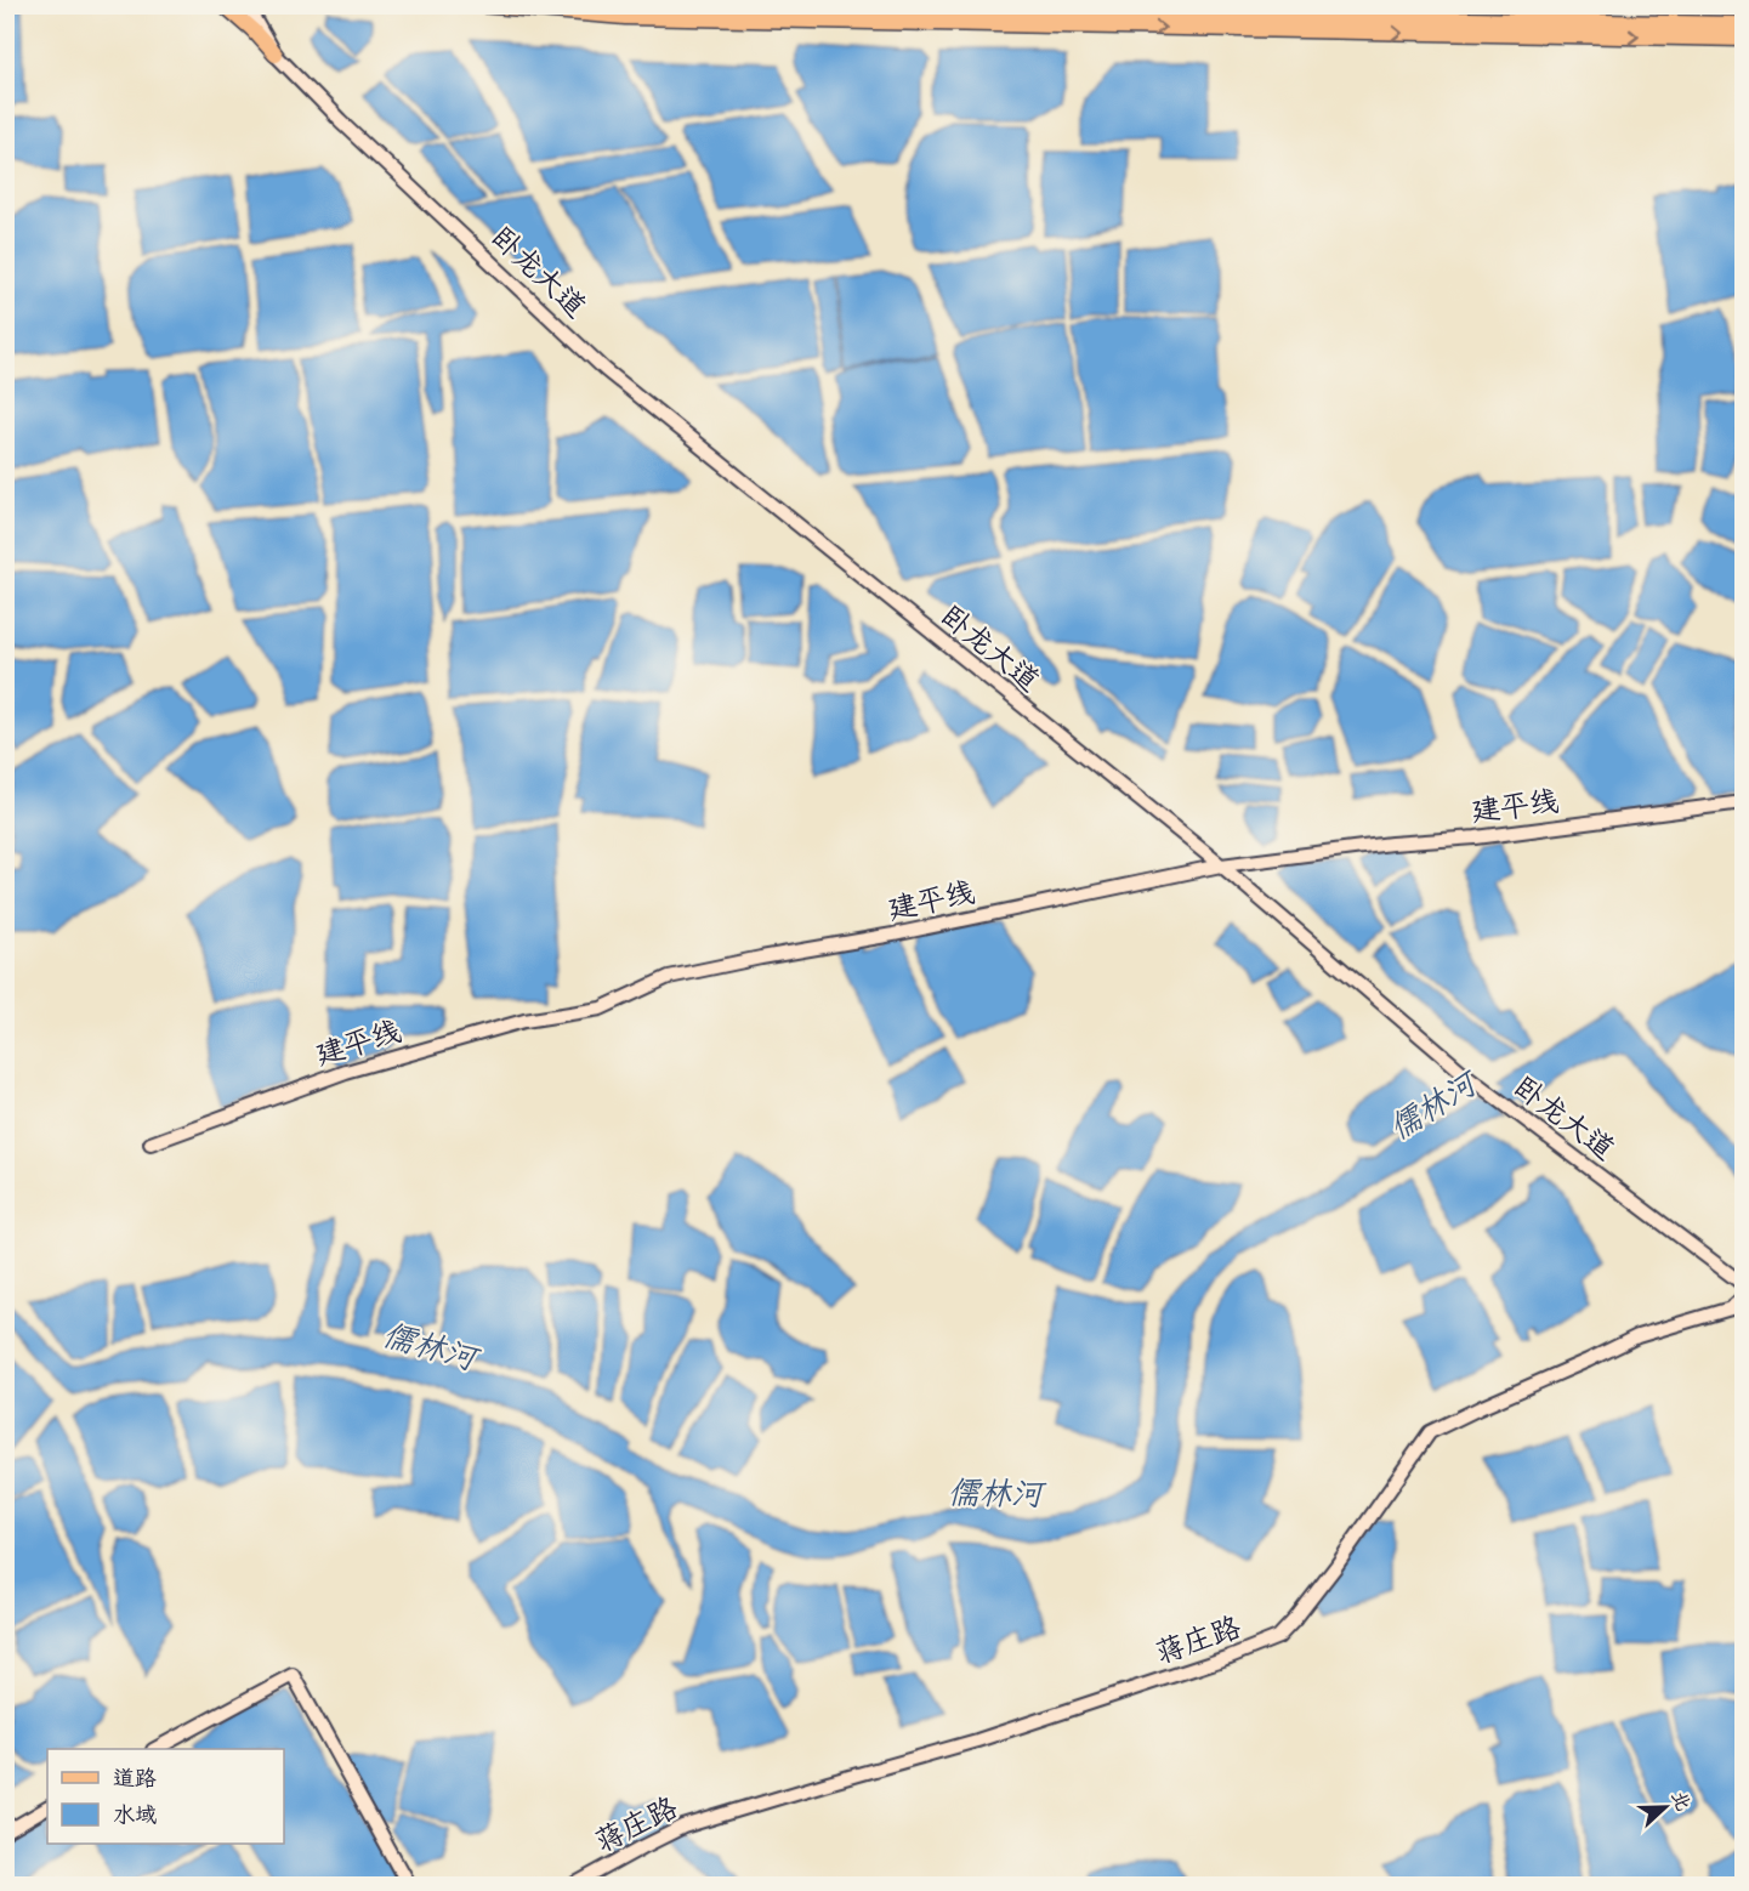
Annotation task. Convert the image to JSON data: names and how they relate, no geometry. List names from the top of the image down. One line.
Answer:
{"streets":{"street":["卧龙大道","建平线","蒋庄路"]},"crossings":[["卧龙大道","建平线"]],"water":["儒林河"],"legend":["道路","水域"],"north":"right"}
